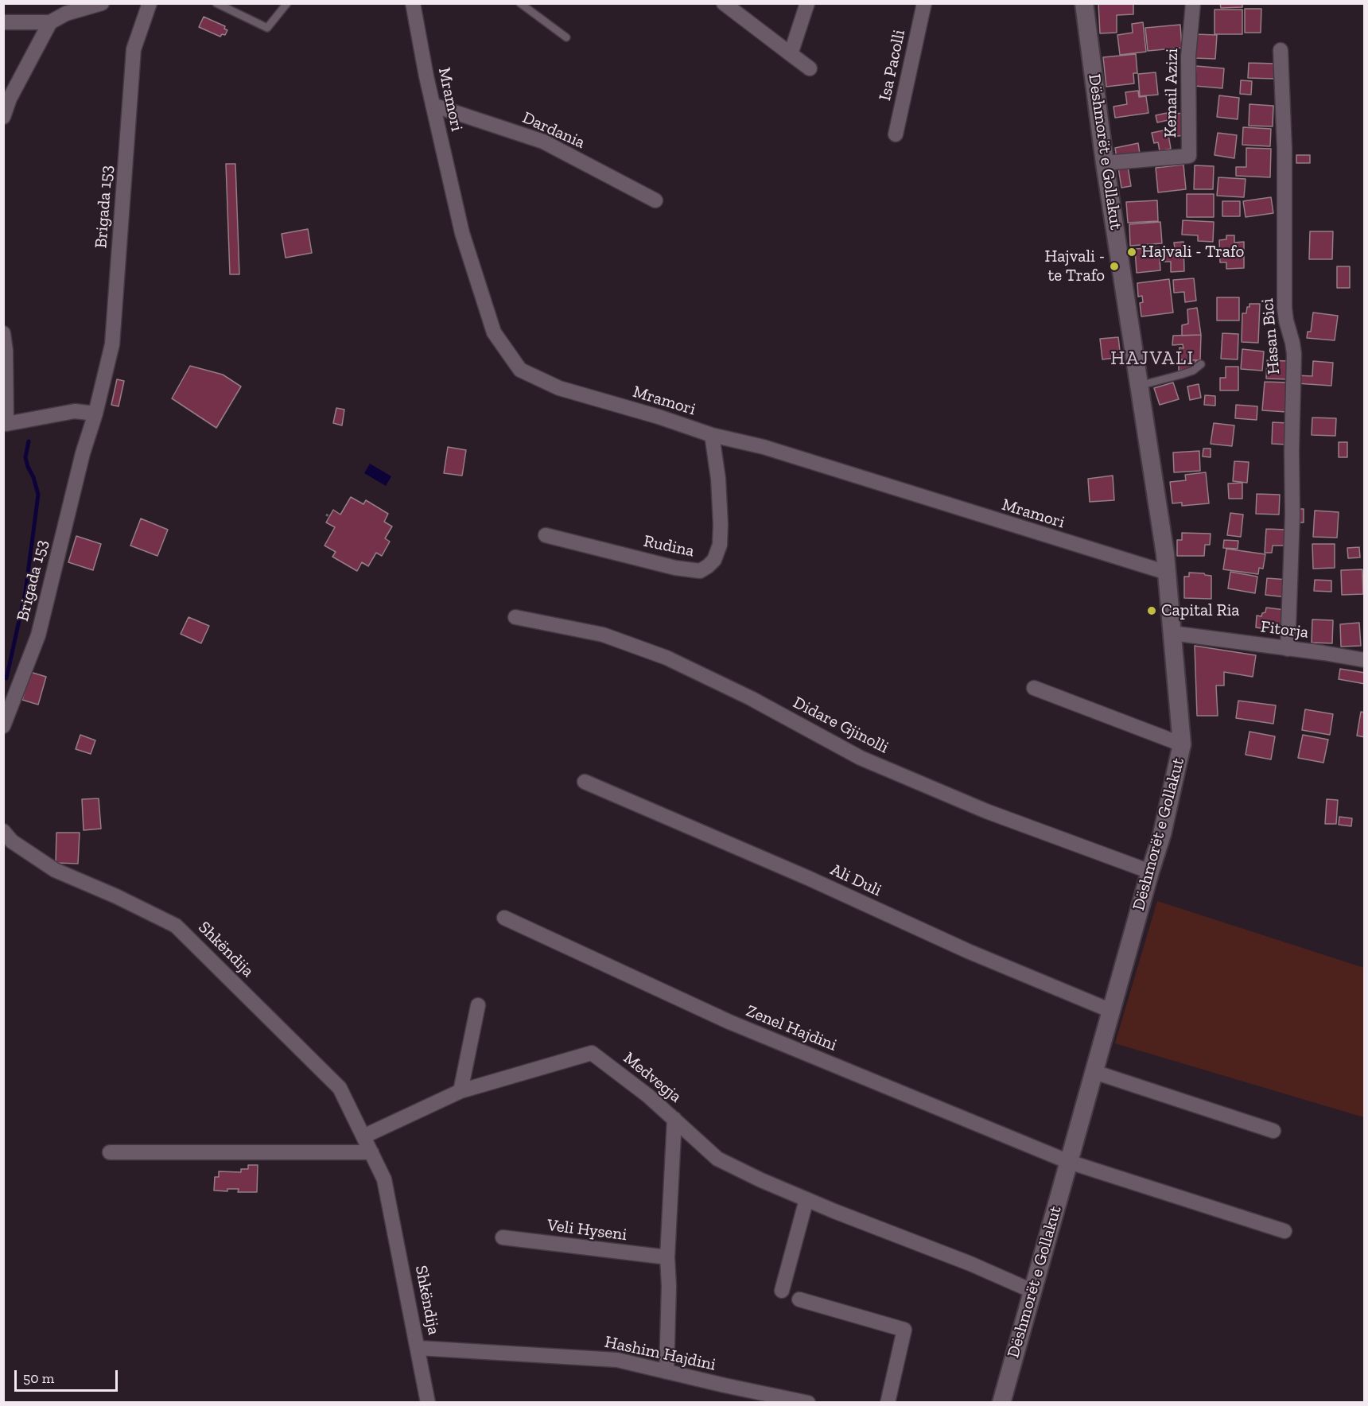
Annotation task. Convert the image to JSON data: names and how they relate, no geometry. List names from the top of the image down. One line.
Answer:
{"streets":{"street":["Isa Pacolli","Kemail Azizi","Mramori","Dardania","Dëshmorët e Gollakut","Brigada 153","Hasan Bici","Rudina","Fitorja","Didare Gjinolli","Ali Duli","Shkëndija","Zenel Hajdini","Medvegja","Veli Hyseni","Hashim Hajdini"]},"crossings":[["Kemail Azizi","Dëshmorët e Gollakut"],["Mramori","Dardania"],["Mramori","Dëshmorët e Gollakut"],["Mramori","Rudina"],["Dëshmorët e Gollakut","Fitorja"],["Dëshmorët e Gollakut","Didare Gjinolli"],["Dëshmorët e Gollakut","Ali Duli"],["Dëshmorët e Gollakut","Zenel Hajdini"],["Dëshmorët e Gollakut","Medvegja"],["Hasan Bici","Fitorja"],["Shkëndija","Medvegja"],["Shkëndija","Hashim Hajdini"]],"districts":["HAJVALI"],"places":["Hajvali - Trafo","Hajvali - te Trafo","Capital Ria"],"scale_bar":"50 m"}
